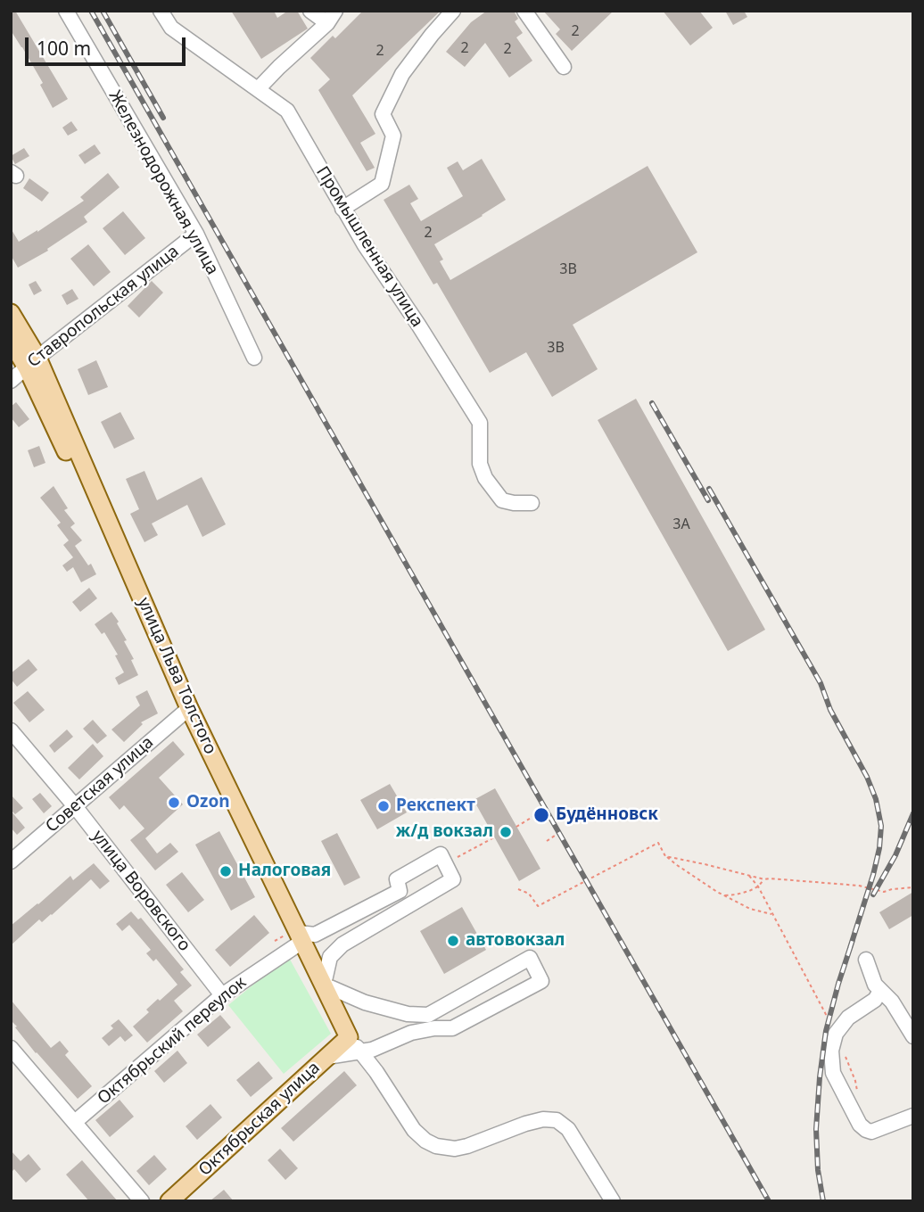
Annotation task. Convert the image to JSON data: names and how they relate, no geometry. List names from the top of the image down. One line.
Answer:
{"streets":{"main road":["улица Льва Толстого","Октябрьская улица"],"street":["Железнодорожная улица","Промышленная улица","Ставропольская улица","Советская улица","улица Воровского","Октябрьский переулок"]},"crossings":[["Железнодорожная улица","Ставропольская улица"],["Ставропольская улица","улица Льва Толстого"],["улица Льва Толстого","Советская улица"],["улица Льва Толстого","Октябрьский переулок"],["улица Льва Толстого","Октябрьская улица"],["Советская улица","улица Воровского"],["улица Воровского","Октябрьский переулок"]],"places":["Ozon","Рекспект","Будённовск","ж/д вокзал","Налоговая","автовокзал"],"house_numbers":["2","2","2","2","2","3В","3В","3А"],"scale_bar":"100 m"}
